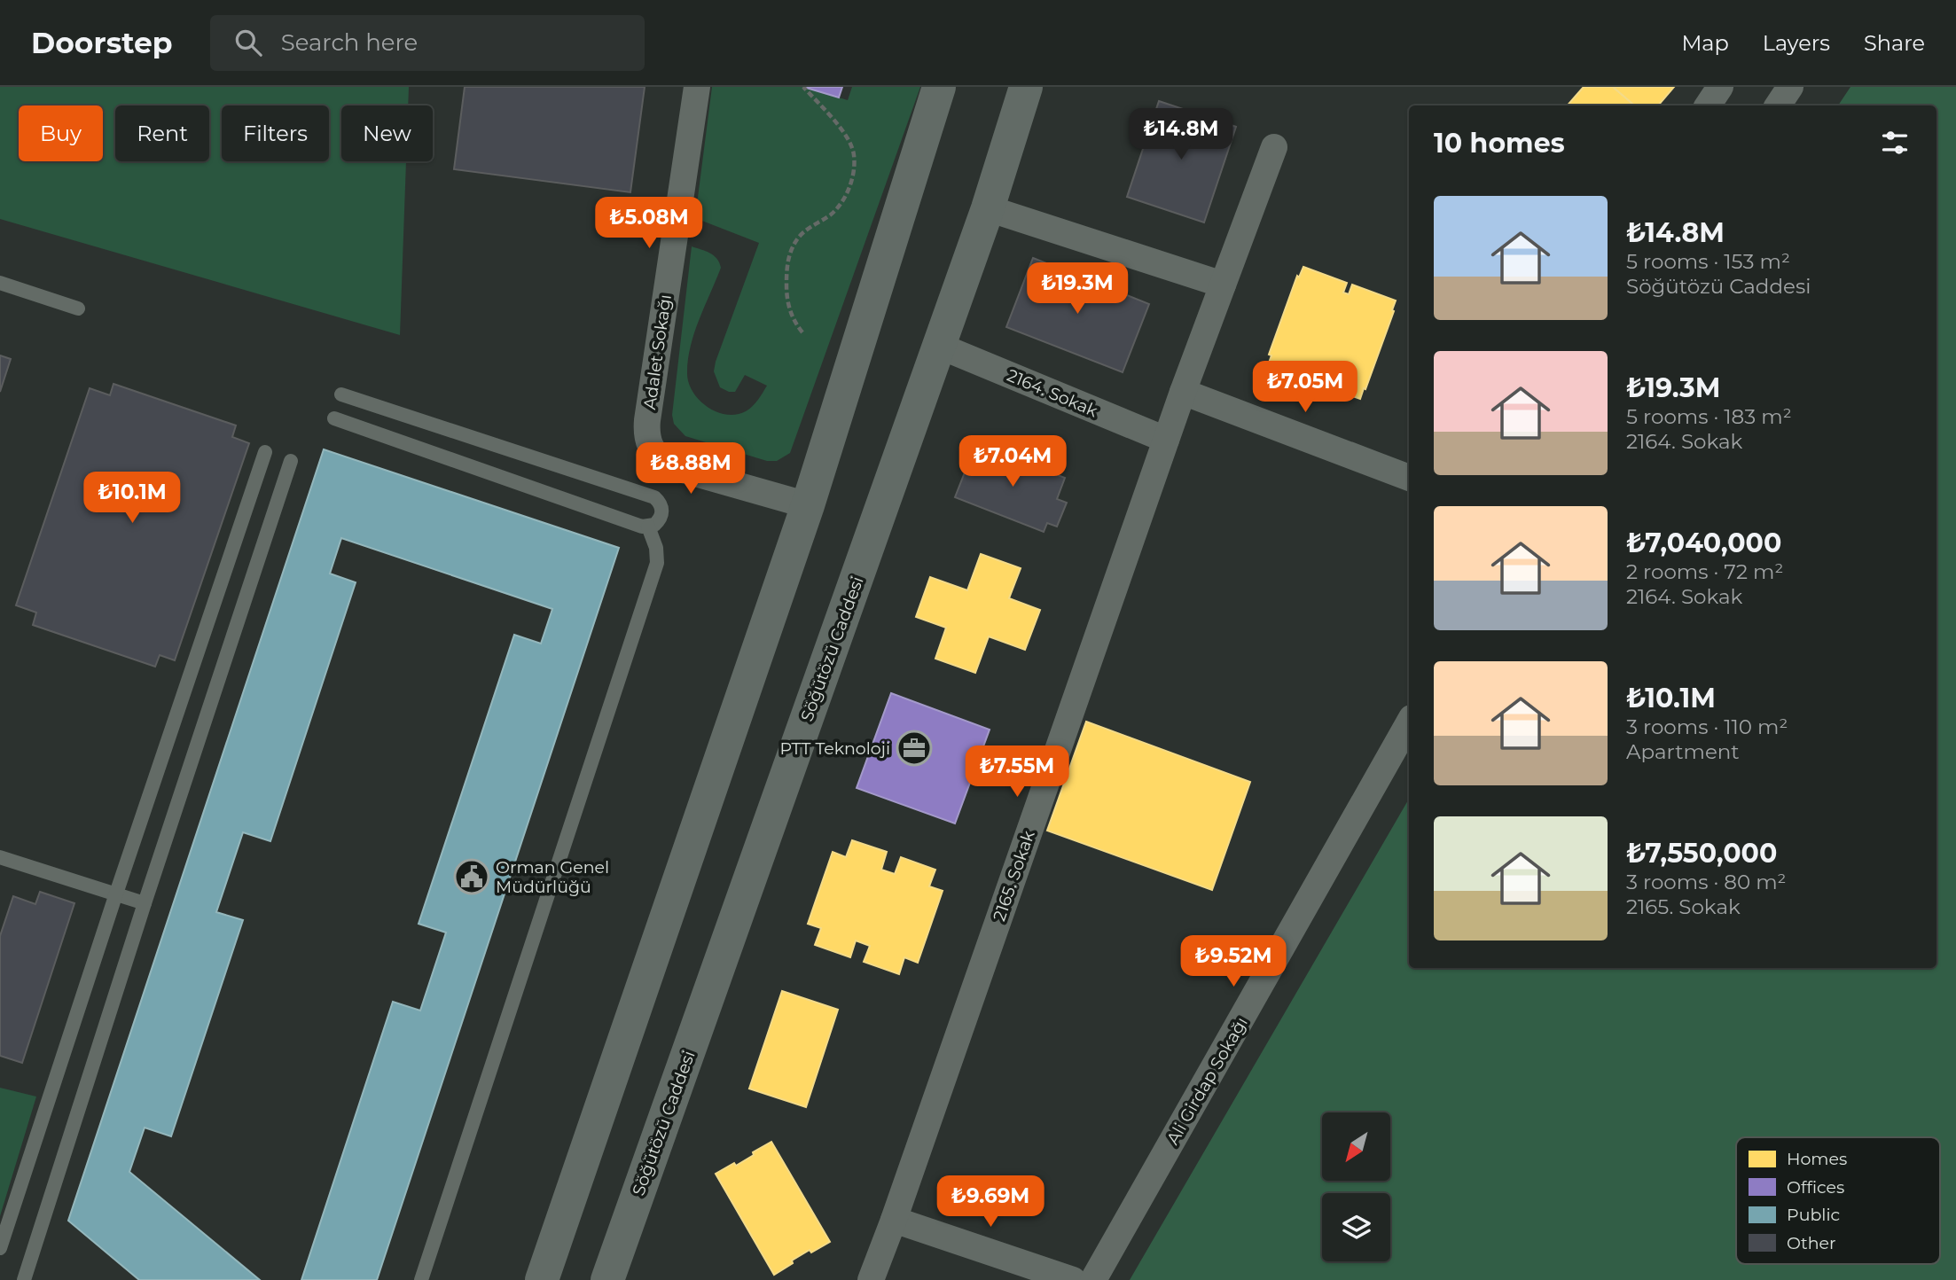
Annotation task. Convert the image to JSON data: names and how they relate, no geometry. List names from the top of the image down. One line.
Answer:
{"streets":{"main road":["Söğütözü Caddesi"],"street":["Adalet Sokağı","2164. Sokak","2165. Sokak","Ali Girdap Sokağı"]},"crossings":[["2164. Sokak","Söğütözü Caddesi"],["2164. Sokak","2165. Sokak"]],"places":{"office":["PTT Teknoloji"],"public building":["Orman Genel Müdürlüğü"]},"legend":["Homes","Offices","Public","Other"],"north":"bottom left","page":{"header":"Doorstep","search":"Search here","nav":["Map","Layers","Share"],"chip":["Buy","Rent","Filters","New"],"heading":"10 homes","price":["₺14.8M","₺5.08M","₺19.3M","₺7.05M","₺7.04M","₺8.88M","₺10.1M","₺7.55M","₺9.52M","₺9.69M"],"list":[{"name":"₺14.8M","note":"5 rooms · 153 m² · Söğütözü Caddesi"},{"name":"₺19.3M","note":"5 rooms · 183 m² · 2164. Sokak"},{"name":"₺7,040,000","note":"2 rooms · 72 m² · 2164. Sokak"},{"name":"₺10.1M","note":"3 rooms · 110 m² · Apartment"},{"name":"₺7,550,000","note":"3 rooms · 80 m² · 2165. Sokak"}]}}
